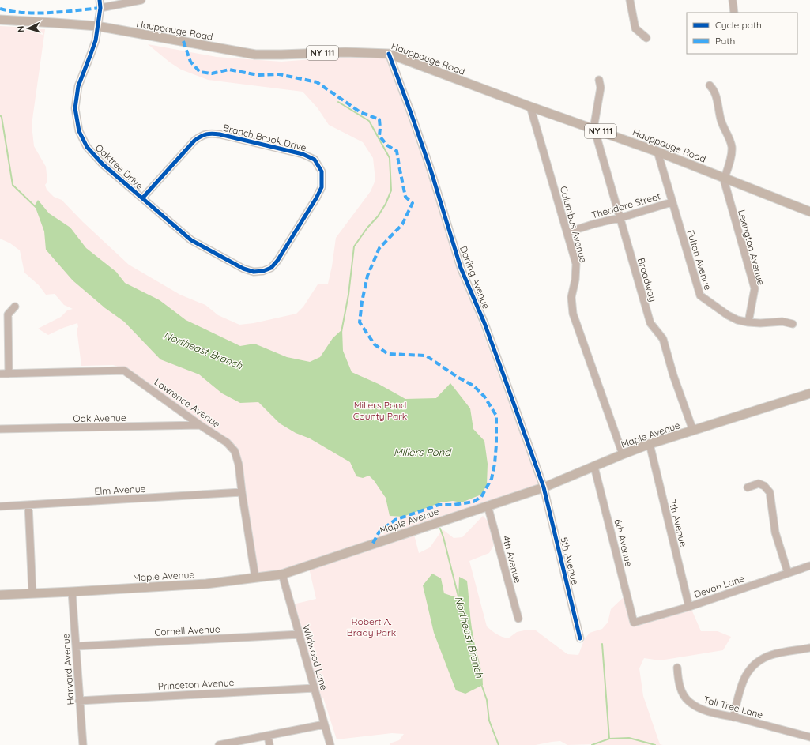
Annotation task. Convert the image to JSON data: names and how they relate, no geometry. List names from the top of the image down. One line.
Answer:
{"streets":{"main road":["Hauppauge Road","NY 111","Maple Avenue"],"street":["Branch Brook Drive","Oaktree Drive","Theodore Street","Columbus Avenue","Lexington Avenue","Fulton Avenue","Darling Avenue","Broadway","Lawrence Avenue","Oak Avenue","Elm Avenue","7th Avenue","6th Avenue","4th Avenue","5th Avenue","Devon Lane","Cornell Avenue","Wildwood Lane","Harvard Avenue","Princeton Avenue","Tall Tree Lane"]},"crossings":[["Hauppauge Road","Oaktree Drive"],["Hauppauge Road","Columbus Avenue"],["Hauppauge Road","Lexington Avenue"],["Hauppauge Road","Fulton Avenue"],["Hauppauge Road","Darling Avenue"],["Hauppauge Road","Broadway"],["Branch Brook Drive","Oaktree Drive"],["Theodore Street","Columbus Avenue"],["Theodore Street","Fulton Avenue"],["Theodore Street","Broadway"],["Columbus Avenue","Maple Avenue"],["Lexington Avenue","Fulton Avenue"],["Darling Avenue","Maple Avenue"],["Darling Avenue","5th Avenue"],["Broadway","Maple Avenue"],["Lawrence Avenue","Oak Avenue"],["Lawrence Avenue","Maple Avenue"],["Lawrence Avenue","Elm Avenue"],["Maple Avenue","7th Avenue"],["Maple Avenue","6th Avenue"],["Maple Avenue","4th Avenue"],["Maple Avenue","5th Avenue"],["Maple Avenue","Wildwood Lane"],["Maple Avenue","Harvard Avenue"],["7th Avenue","Devon Lane"],["6th Avenue","Devon Lane"],["Cornell Avenue","Wildwood Lane"],["Cornell Avenue","Harvard Avenue"],["Wildwood Lane","Princeton Avenue"],["Harvard Avenue","Princeton Avenue"]],"water":["Northeast Branch","Millers Pond"],"parks":["Millers Pond County Park","Robert A. Brady Park"],"legend":["Cycle path","Path"],"north":"left"}
